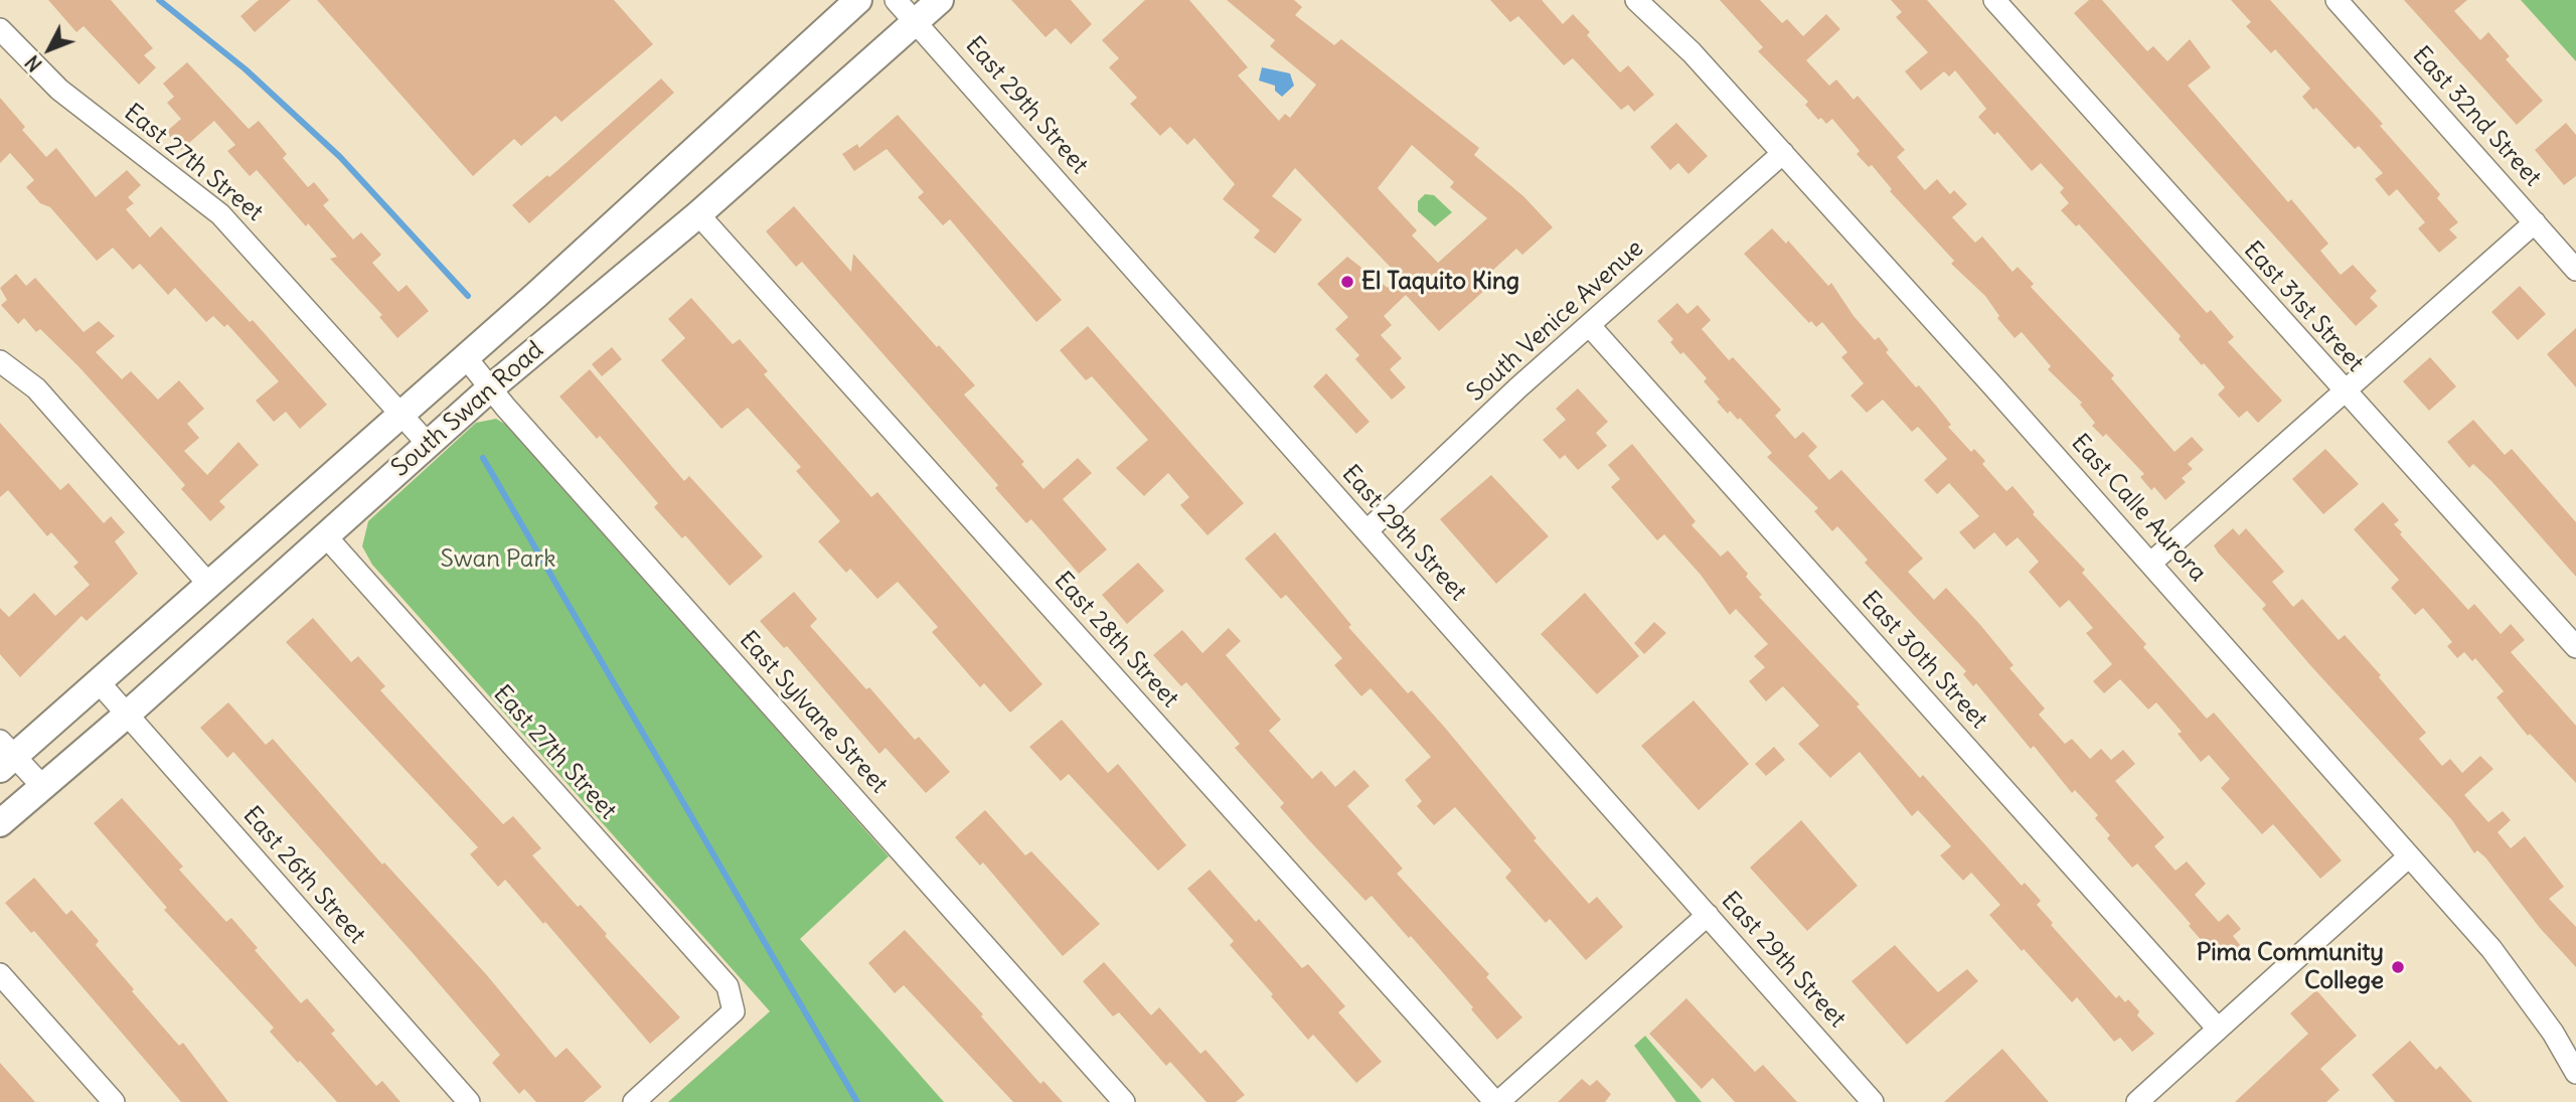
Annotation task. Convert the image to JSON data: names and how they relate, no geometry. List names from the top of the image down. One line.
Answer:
{"streets":{"main road":["South Swan Road"],"street":["East 29th Street","East 32nd Street","East 27th Street","East 31st Street","South Venice Avenue","East Calle Aurora","East 28th Street","East 30th Street","East Sylvane Street","East 26th Street"]},"crossings":[["East 29th Street","South Venice Avenue"],["East 29th Street","South Swan Road"],["East 27th Street","South Swan Road"],["South Venice Avenue","East Calle Aurora"],["South Venice Avenue","East 30th Street"],["South Swan Road","East 28th Street"],["South Swan Road","East Sylvane Street"],["South Swan Road","East 26th Street"]],"parks":["Swan Park"],"places":["El Taquito King","Pima Community College"],"north":"bottom left"}
